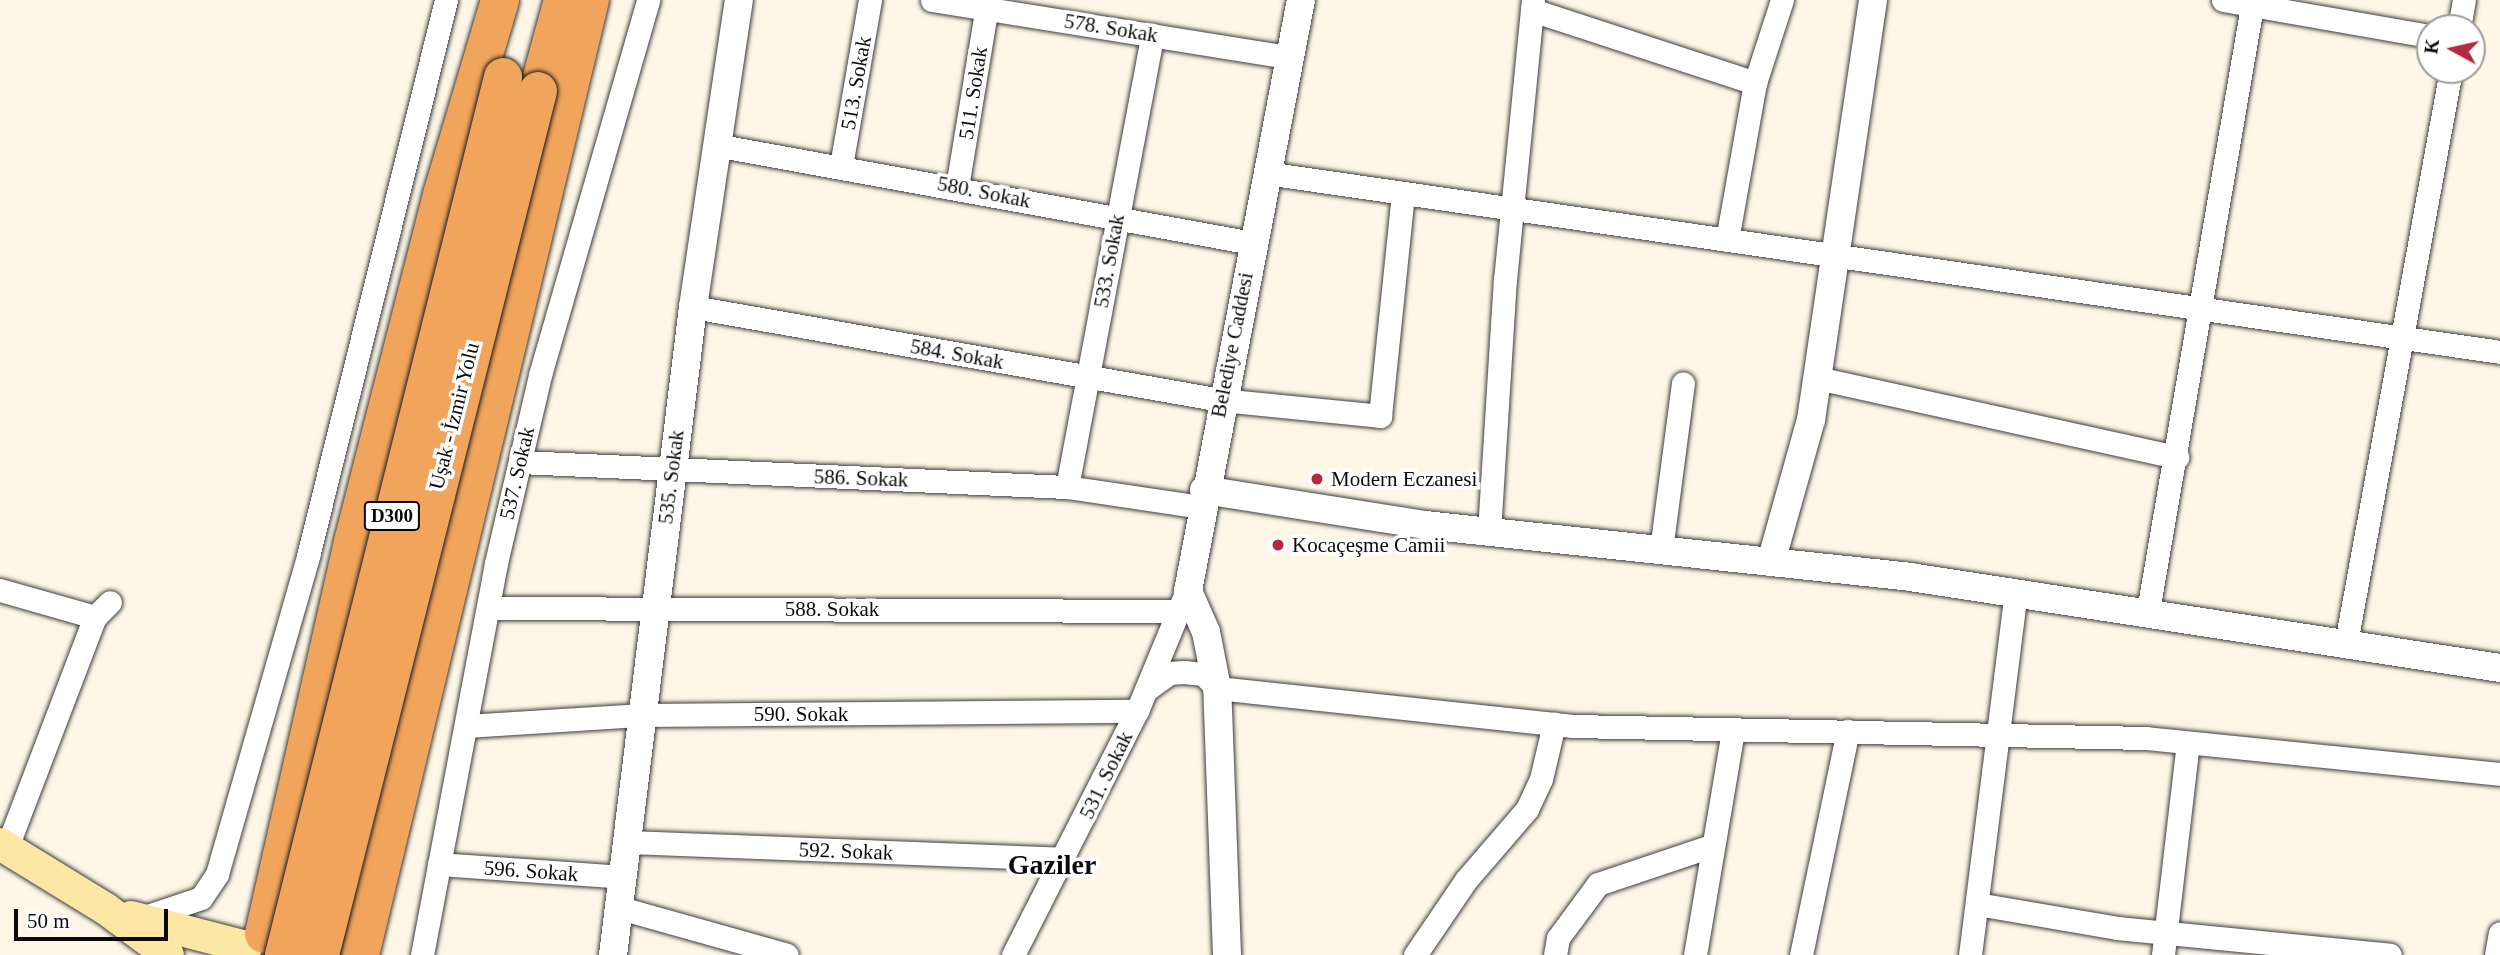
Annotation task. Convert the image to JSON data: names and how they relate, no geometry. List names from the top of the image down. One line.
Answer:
{"streets":{"highway":["Uşak - İzmir Yolu","D300"],"street":["578. Sokak","513. Sokak","511. Sokak","580. Sokak","533. Sokak","Belediye Caddesi","584. Sokak","537. Sokak","535. Sokak","586. Sokak","588. Sokak","590. Sokak","531. Sokak","592. Sokak","596. Sokak"]},"crossings":[["578. Sokak","511. Sokak"],["578. Sokak","533. Sokak"],["578. Sokak","Belediye Caddesi"],["513. Sokak","580. Sokak"],["511. Sokak","580. Sokak"],["580. Sokak","533. Sokak"],["580. Sokak","Belediye Caddesi"],["580. Sokak","535. Sokak"],["533. Sokak","584. Sokak"],["533. Sokak","586. Sokak"],["Belediye Caddesi","584. Sokak"],["Belediye Caddesi","586. Sokak"],["Belediye Caddesi","588. Sokak"],["Belediye Caddesi","531. Sokak"],["584. Sokak","535. Sokak"],["537. Sokak","586. Sokak"],["537. Sokak","588. Sokak"],["537. Sokak","590. Sokak"],["537. Sokak","596. Sokak"],["535. Sokak","586. Sokak"],["535. Sokak","588. Sokak"],["535. Sokak","590. Sokak"],["535. Sokak","592. Sokak"],["535. Sokak","596. Sokak"],["588. Sokak","531. Sokak"],["590. Sokak","531. Sokak"],["531. Sokak","592. Sokak"]],"districts":["Gaziler"],"places":["Modern Eczanesi","Kocaçeşme Camii"],"scale_bar":"50 m","north":"left"}
